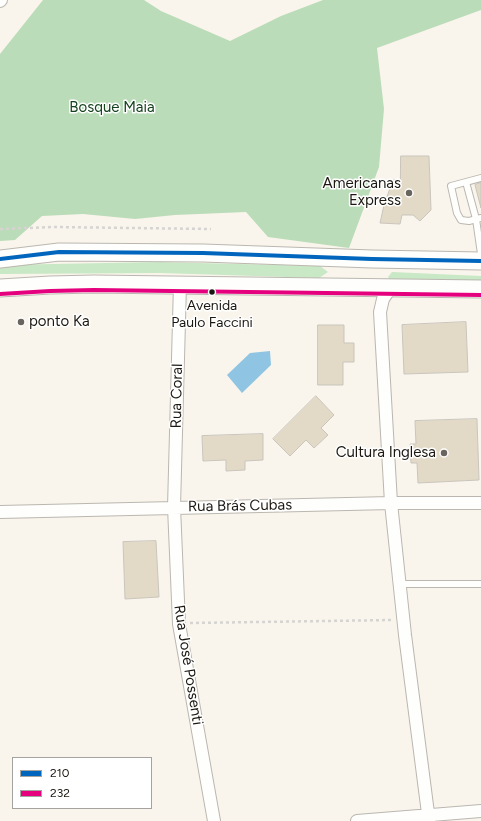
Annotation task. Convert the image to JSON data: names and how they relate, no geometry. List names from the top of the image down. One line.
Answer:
{"streets":{"street":["Rua Coral","Rua Brás Cubas","Rua José Possenti"]},"crossings":[["Rua Coral","Rua Brás Cubas"],["Rua Coral","Rua José Possenti"],["Rua Brás Cubas","Rua José Possenti"]],"parks":["Bosque Maia"],"places":["Americanas Express","Avenida Paulo Faccini","ponto Ka","Cultura Inglesa"],"lines":["transit line 210","transit line 232"],"legend":["210","232"]}
